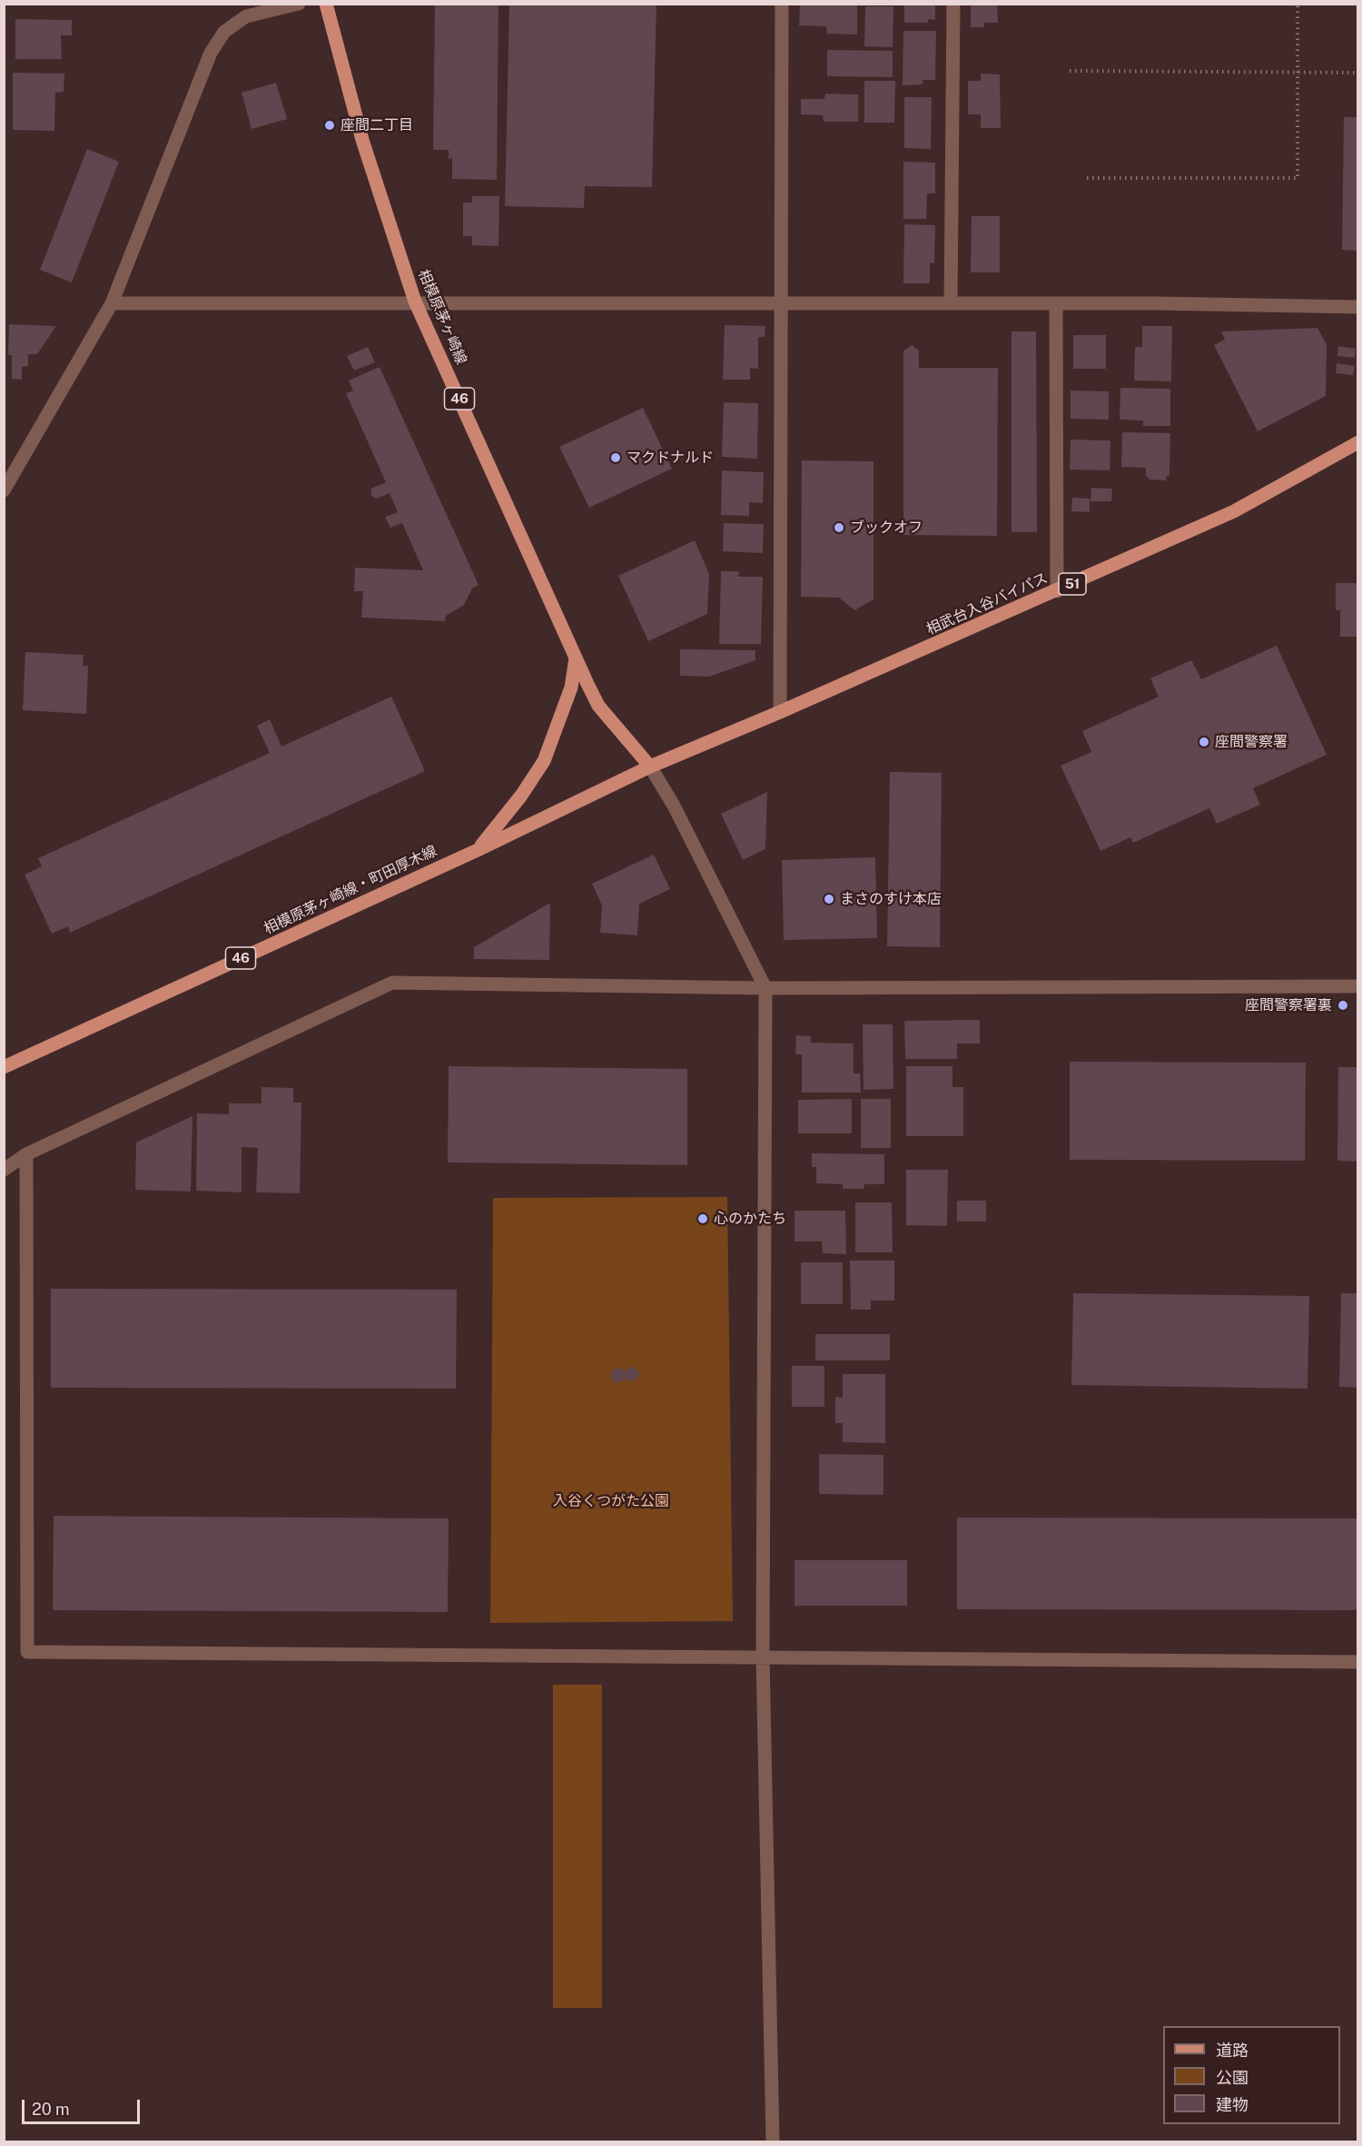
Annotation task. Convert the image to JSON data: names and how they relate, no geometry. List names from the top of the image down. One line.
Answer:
{"streets":{"main road":["相模原茅ヶ崎線","46","51","相武台入谷バイパス","相模原茅ヶ崎線・町田厚木線"]},"crossings":[["相模原茅ヶ崎線","相武台入谷バイパス"],["相模原茅ヶ崎線","相模原茅ヶ崎線・町田厚木線"],["相武台入谷バイパス","相模原茅ヶ崎線・町田厚木線"]],"parks":["入谷くつがた公園"],"places":["座間二丁目","マクドナルド","ブックオフ","座間警察署","まさのすけ本店","座間警察署裏","心のかたち"],"legend":["道路","公園","建物"],"scale_bar":"20 m"}
